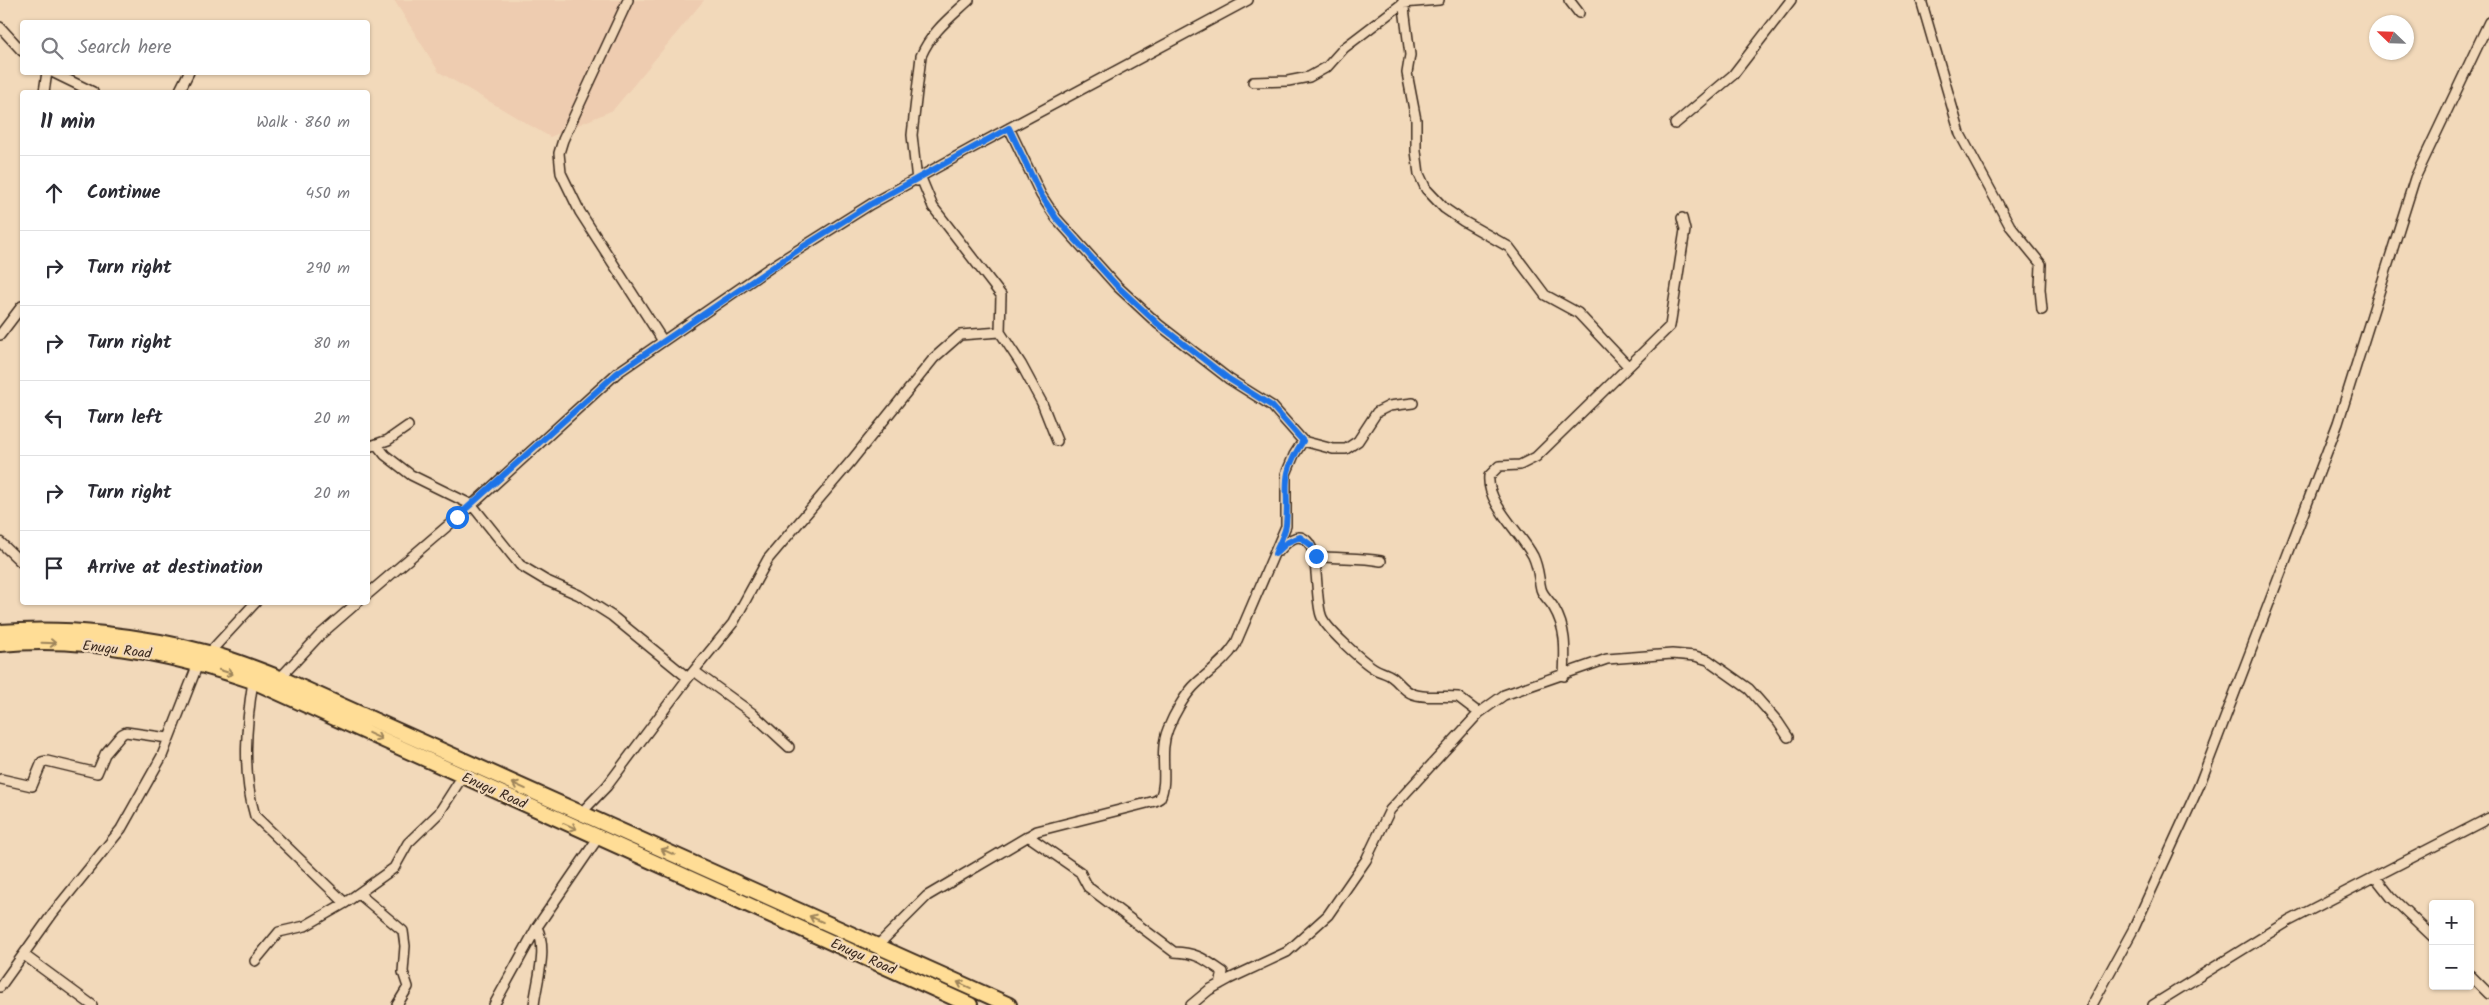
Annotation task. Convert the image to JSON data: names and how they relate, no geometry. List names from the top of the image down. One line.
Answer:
{"streets":{"main road":["Enugu Road"]},"north":"top left","page":{"search":"Search here","heading":["11 min","Walk · 860 m"],"list":[["Continue","450 m"],["Turn right","290 m"],["Turn right","80 m"],["Turn left","20 m"],["Turn right","20 m"],"Arrive at destination"],"map_buttons":["+","−"]}}
